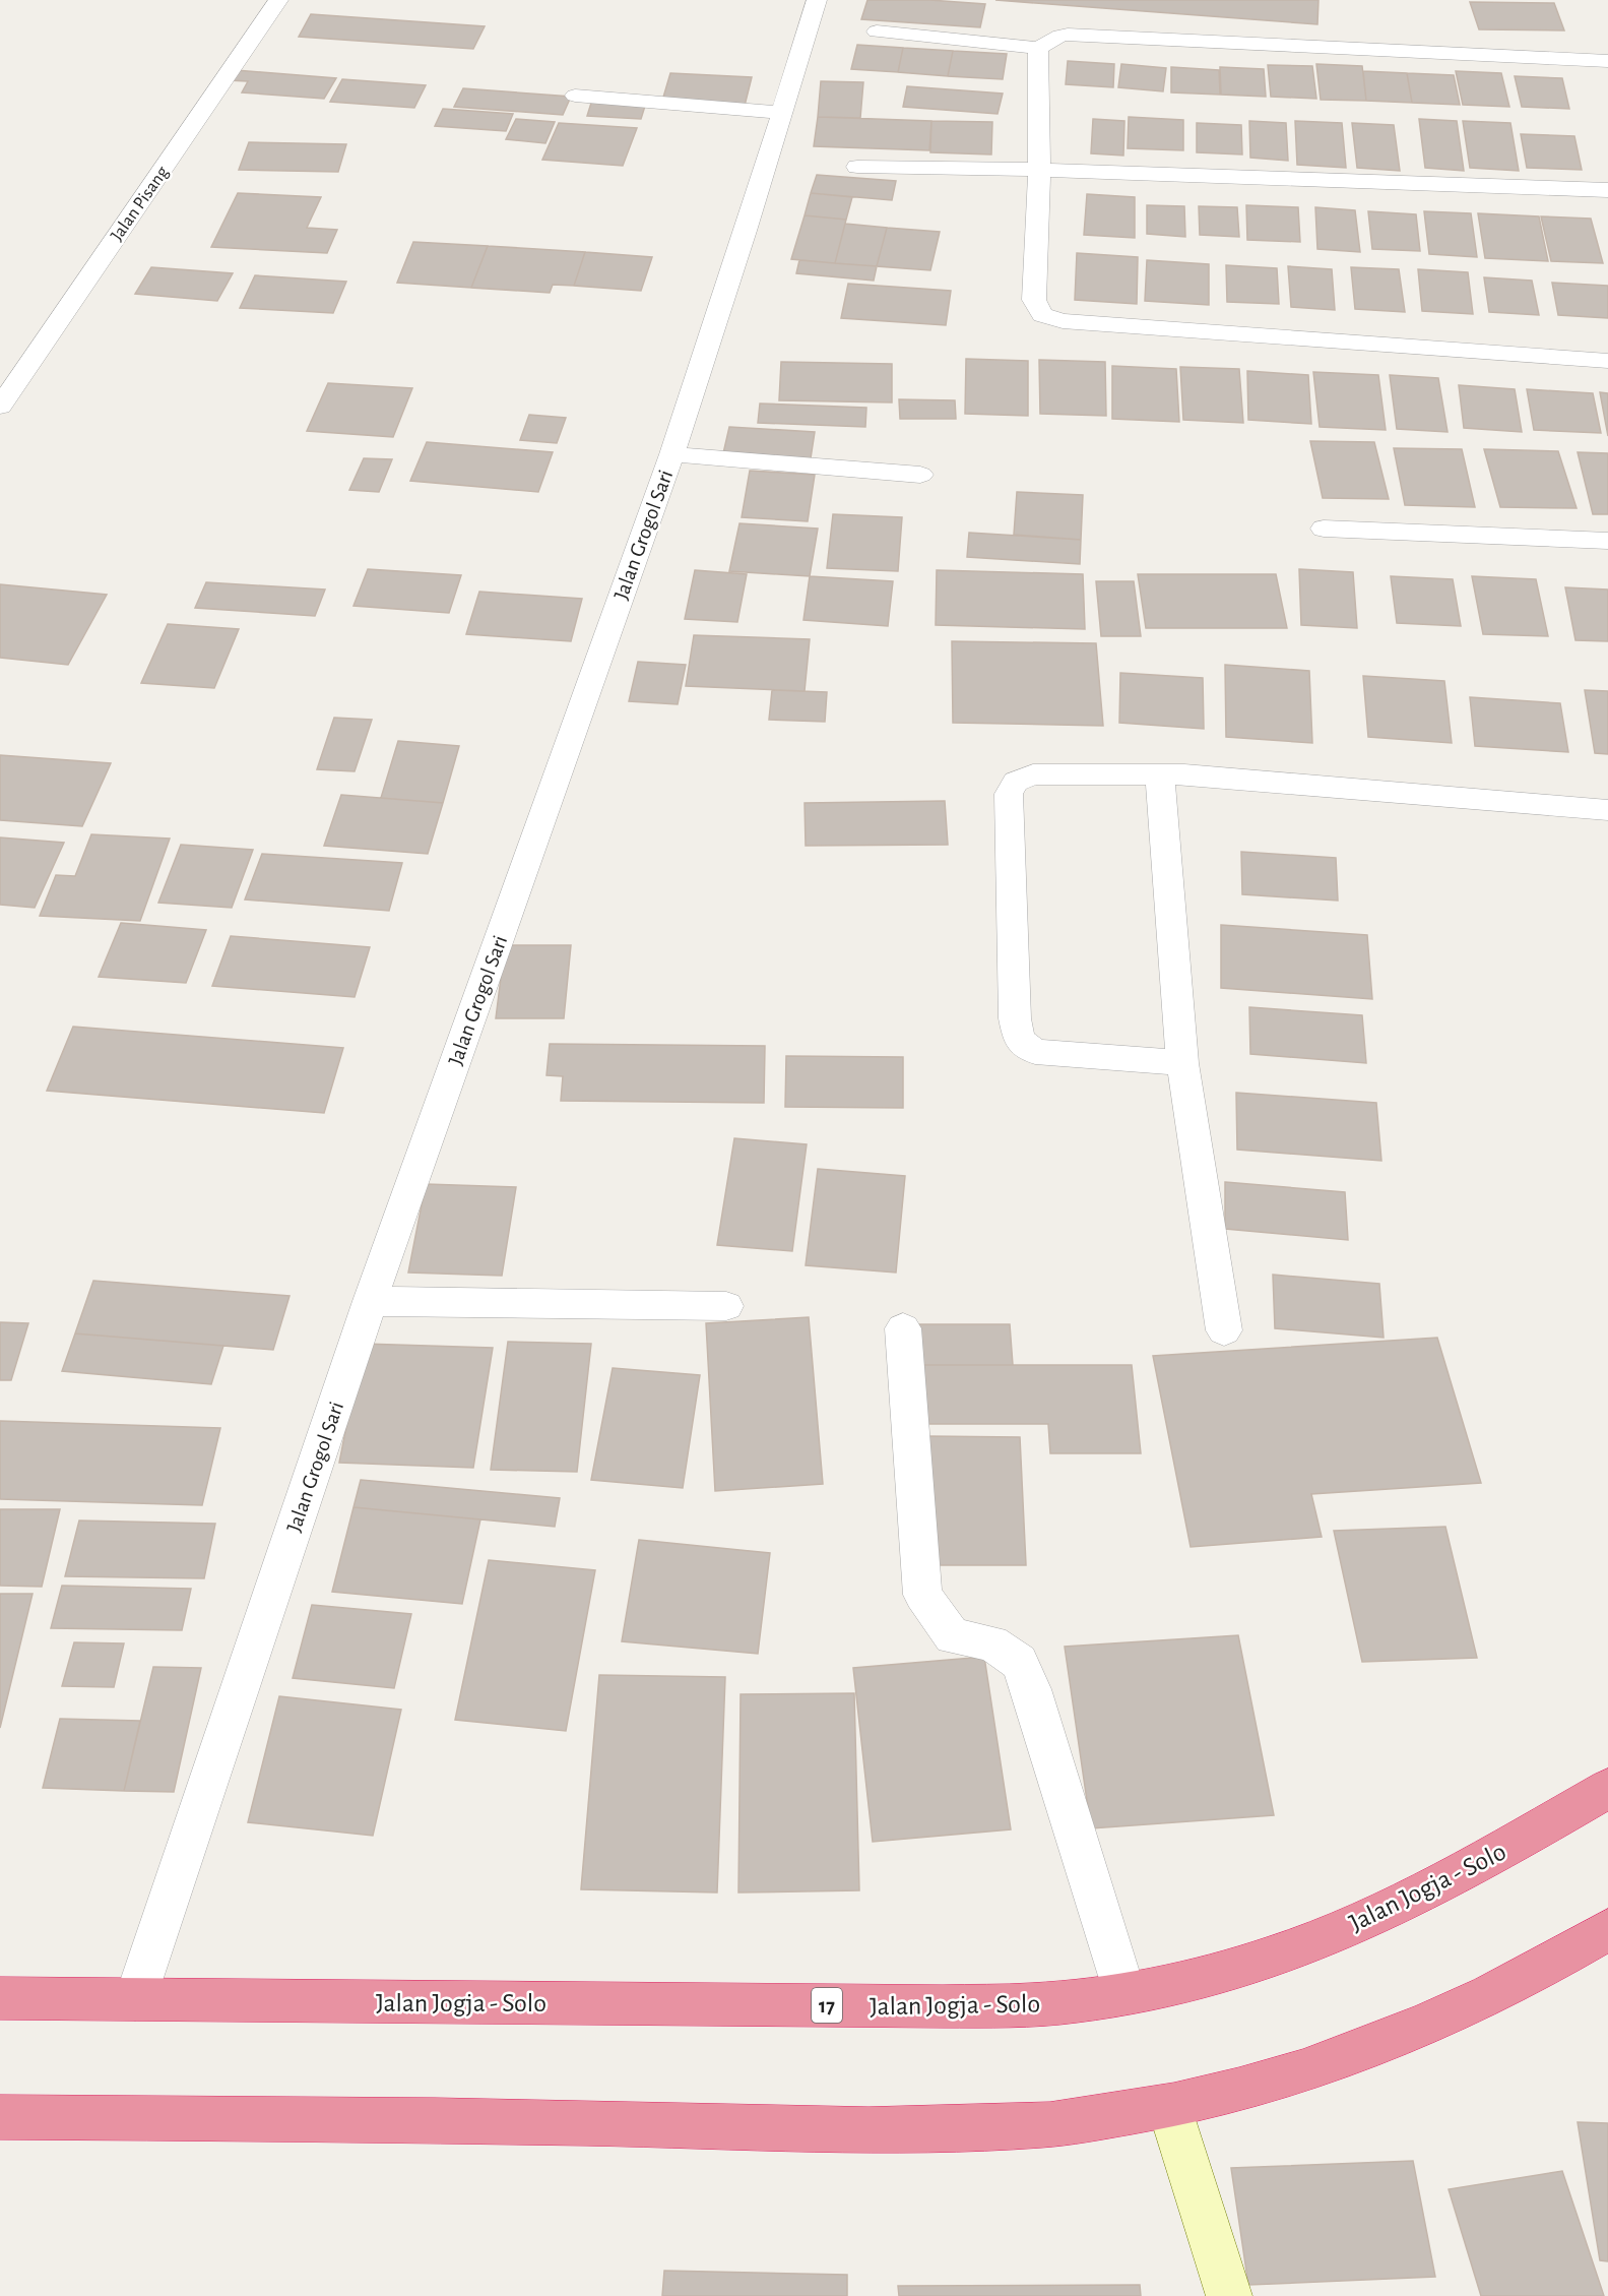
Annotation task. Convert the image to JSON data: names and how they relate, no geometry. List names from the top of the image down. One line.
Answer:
{"streets":{"highway":["Jalan Jogja - Solo","17"],"street":["Jalan Pisang","Jalan Grogol Sari"]},"crossings":[["Jalan Grogol Sari","Jalan Jogja - Solo"]]}
